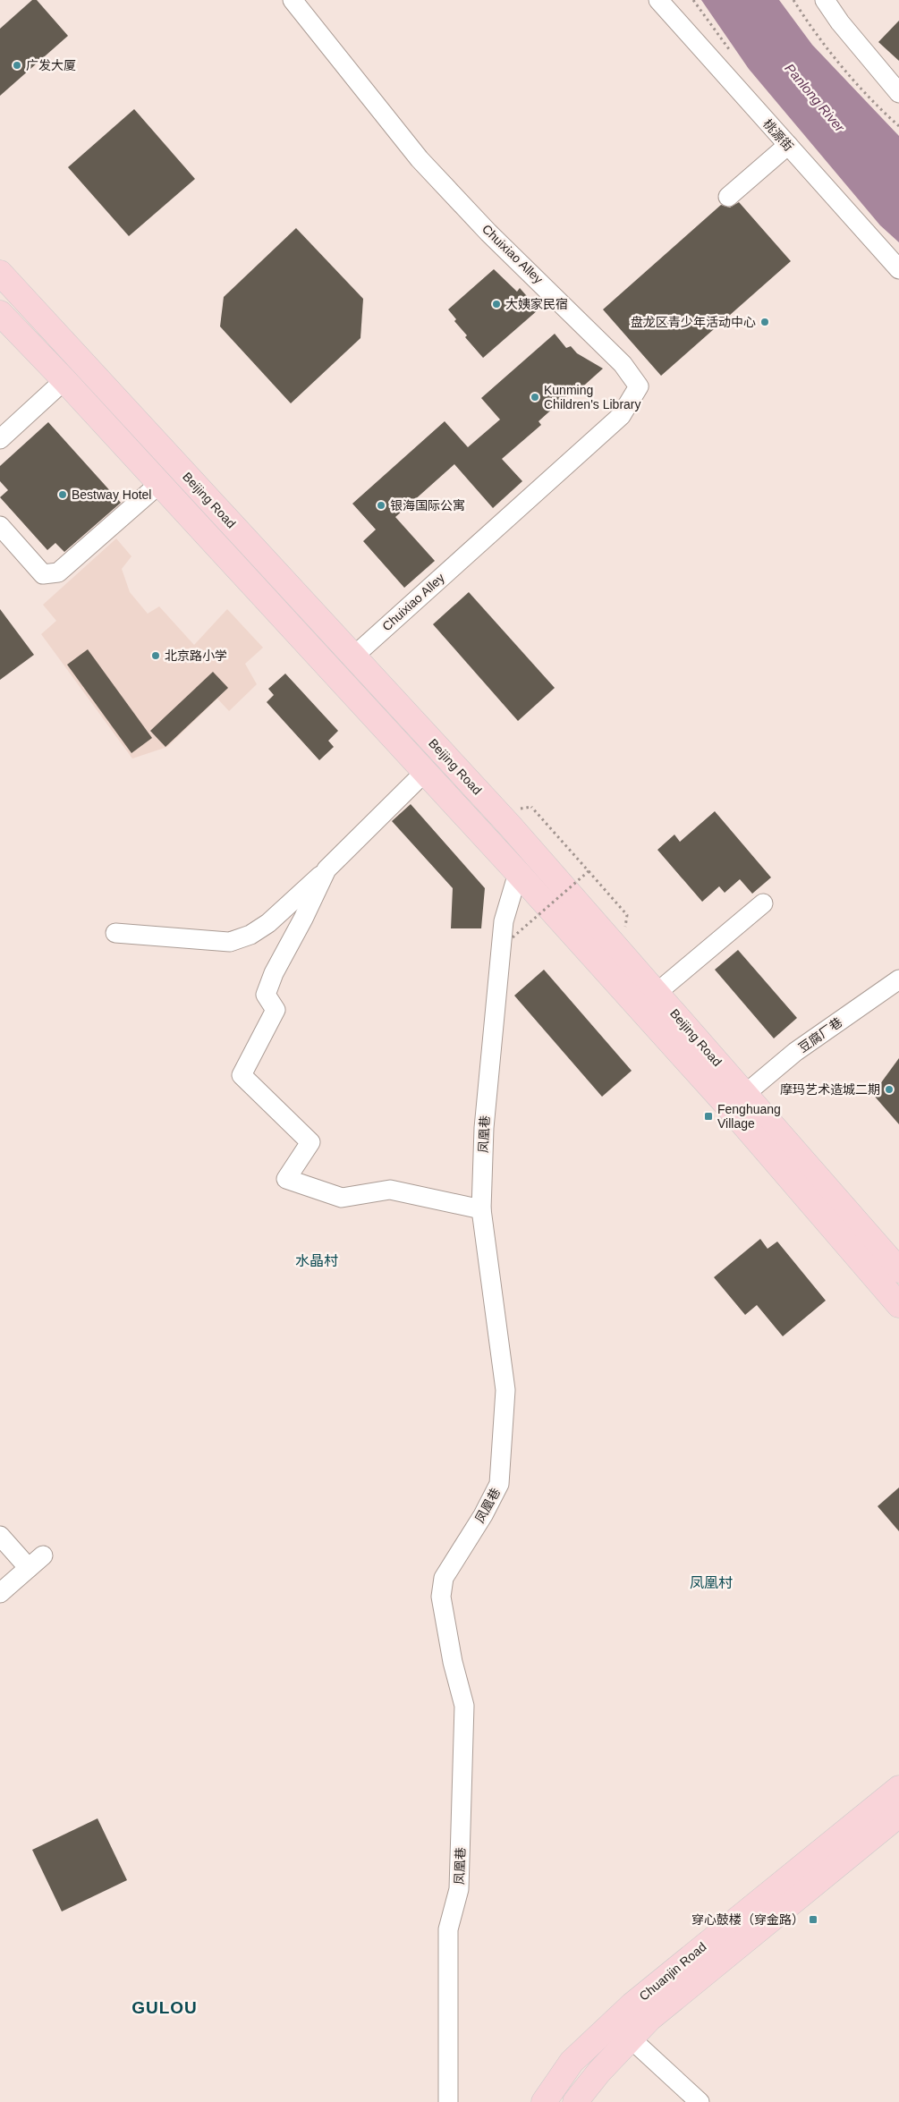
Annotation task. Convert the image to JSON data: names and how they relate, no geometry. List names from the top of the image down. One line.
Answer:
{"streets":{"main road":["Beijing Road","Chuanjin Road"],"street":["桃源街","Chuixiao Alley","豆腐厂巷","凤凰巷"]},"crossings":[["Chuixiao Alley","Beijing Road"],["Beijing Road","豆腐厂巷"],["Beijing Road","凤凰巷"]],"districts":["水晶村","凤凰村","GULOU"],"water":["Panlong River"],"places":{"other":["广发大厦","大姨家民宿","盘龙区青少年活动中心","Kunming Children's Library","Bestway Hotel","银海国际公寓","北京路小学","摩玛艺术造城二期"],"transit":["Fenghuang Village","穿心鼓楼（穿金路）"]}}
